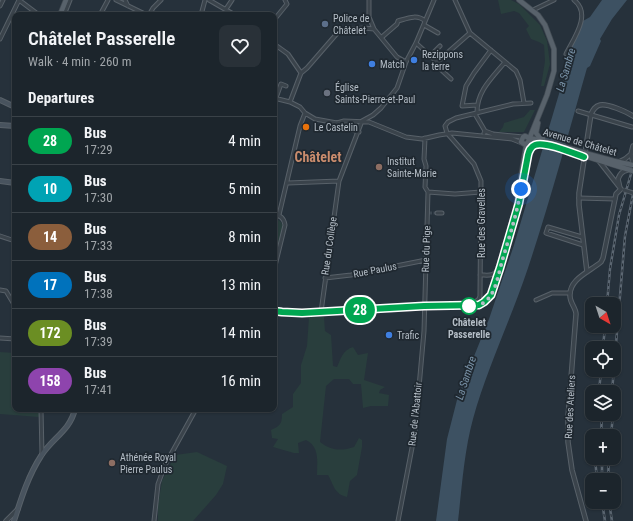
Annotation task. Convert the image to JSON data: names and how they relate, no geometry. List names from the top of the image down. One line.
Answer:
{"streets":{"main road":["Avenue de Châtelet"],"street":["Rue des Gravelles","Rue du Collège","Rue du Pige","Rue Paulus","Rue des Ateliers","Rue de l'Abattoir"]},"crossings":[["Avenue de Châtelet","Rue des Gravelles"],["Avenue de Châtelet","Rue du Collège"],["Avenue de Châtelet","Rue du Pige"],["Rue du Collège","Rue Paulus"],["Rue du Pige","Rue Paulus"],["Rue du Pige","Rue de l'Abattoir"]],"districts":["Châtelet"],"water":["La Sambre"],"places":["Police de Châtelet","Rezippons la terre","Match","Église Saints-Pierre-et-Paul","Le Castelin","Institut Sainte-Marie","Châtelet Passerelle","Trafic","Athénée Royal Pierre Paulus"],"lines":["bus line 28"],"north":"bottom right","page":{"on_map":"28","heading":[["Châtelet Passerelle","Walk · 4 min · 260 m"],"Departures"],"list":[{"mark":"28","name":"Bus","note":"17:29","value":"4 min"},{"mark":"10","name":"Bus","note":"17:30","value":"5 min"},{"mark":"14","name":"Bus","note":"17:33","value":"8 min"},{"mark":"17","name":"Bus","note":"17:38","value":"13 min"},{"mark":"172","name":"Bus","note":"17:39","value":"14 min"},{"mark":"158","name":"Bus","note":"17:41","value":"16 min"}],"map_buttons":["+","−"]}}
